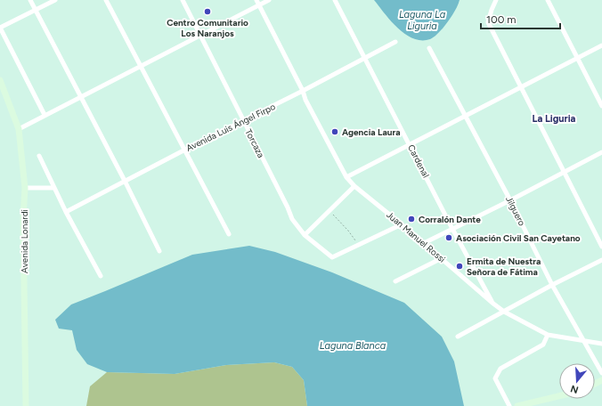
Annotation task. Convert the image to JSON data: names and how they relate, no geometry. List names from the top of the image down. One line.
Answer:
{"streets":{"street":["Avenida Luis Ángel Firpo","Torcaza","Cardenal","Jilguero","Juan Manuel Rossi","Avenida Lonardi"]},"crossings":[["Avenida Luis Ángel Firpo","Torcaza"],["Avenida Luis Ángel Firpo","Cardenal"],["Avenida Luis Ángel Firpo","Juan Manuel Rossi"],["Cardenal","Juan Manuel Rossi"],["Jilguero","Juan Manuel Rossi"]],"districts":["La Liguria"],"water":["Laguna La Liguria","Laguna Blanca"],"places":["Centro Comunitario Los Naranjos","Agencia Laura","Corralón Dante","Asociación Civil San Cayetano","Ermita de Nuestra Señora de Fátima"],"scale_bar":"100 m","north":"bottom"}
